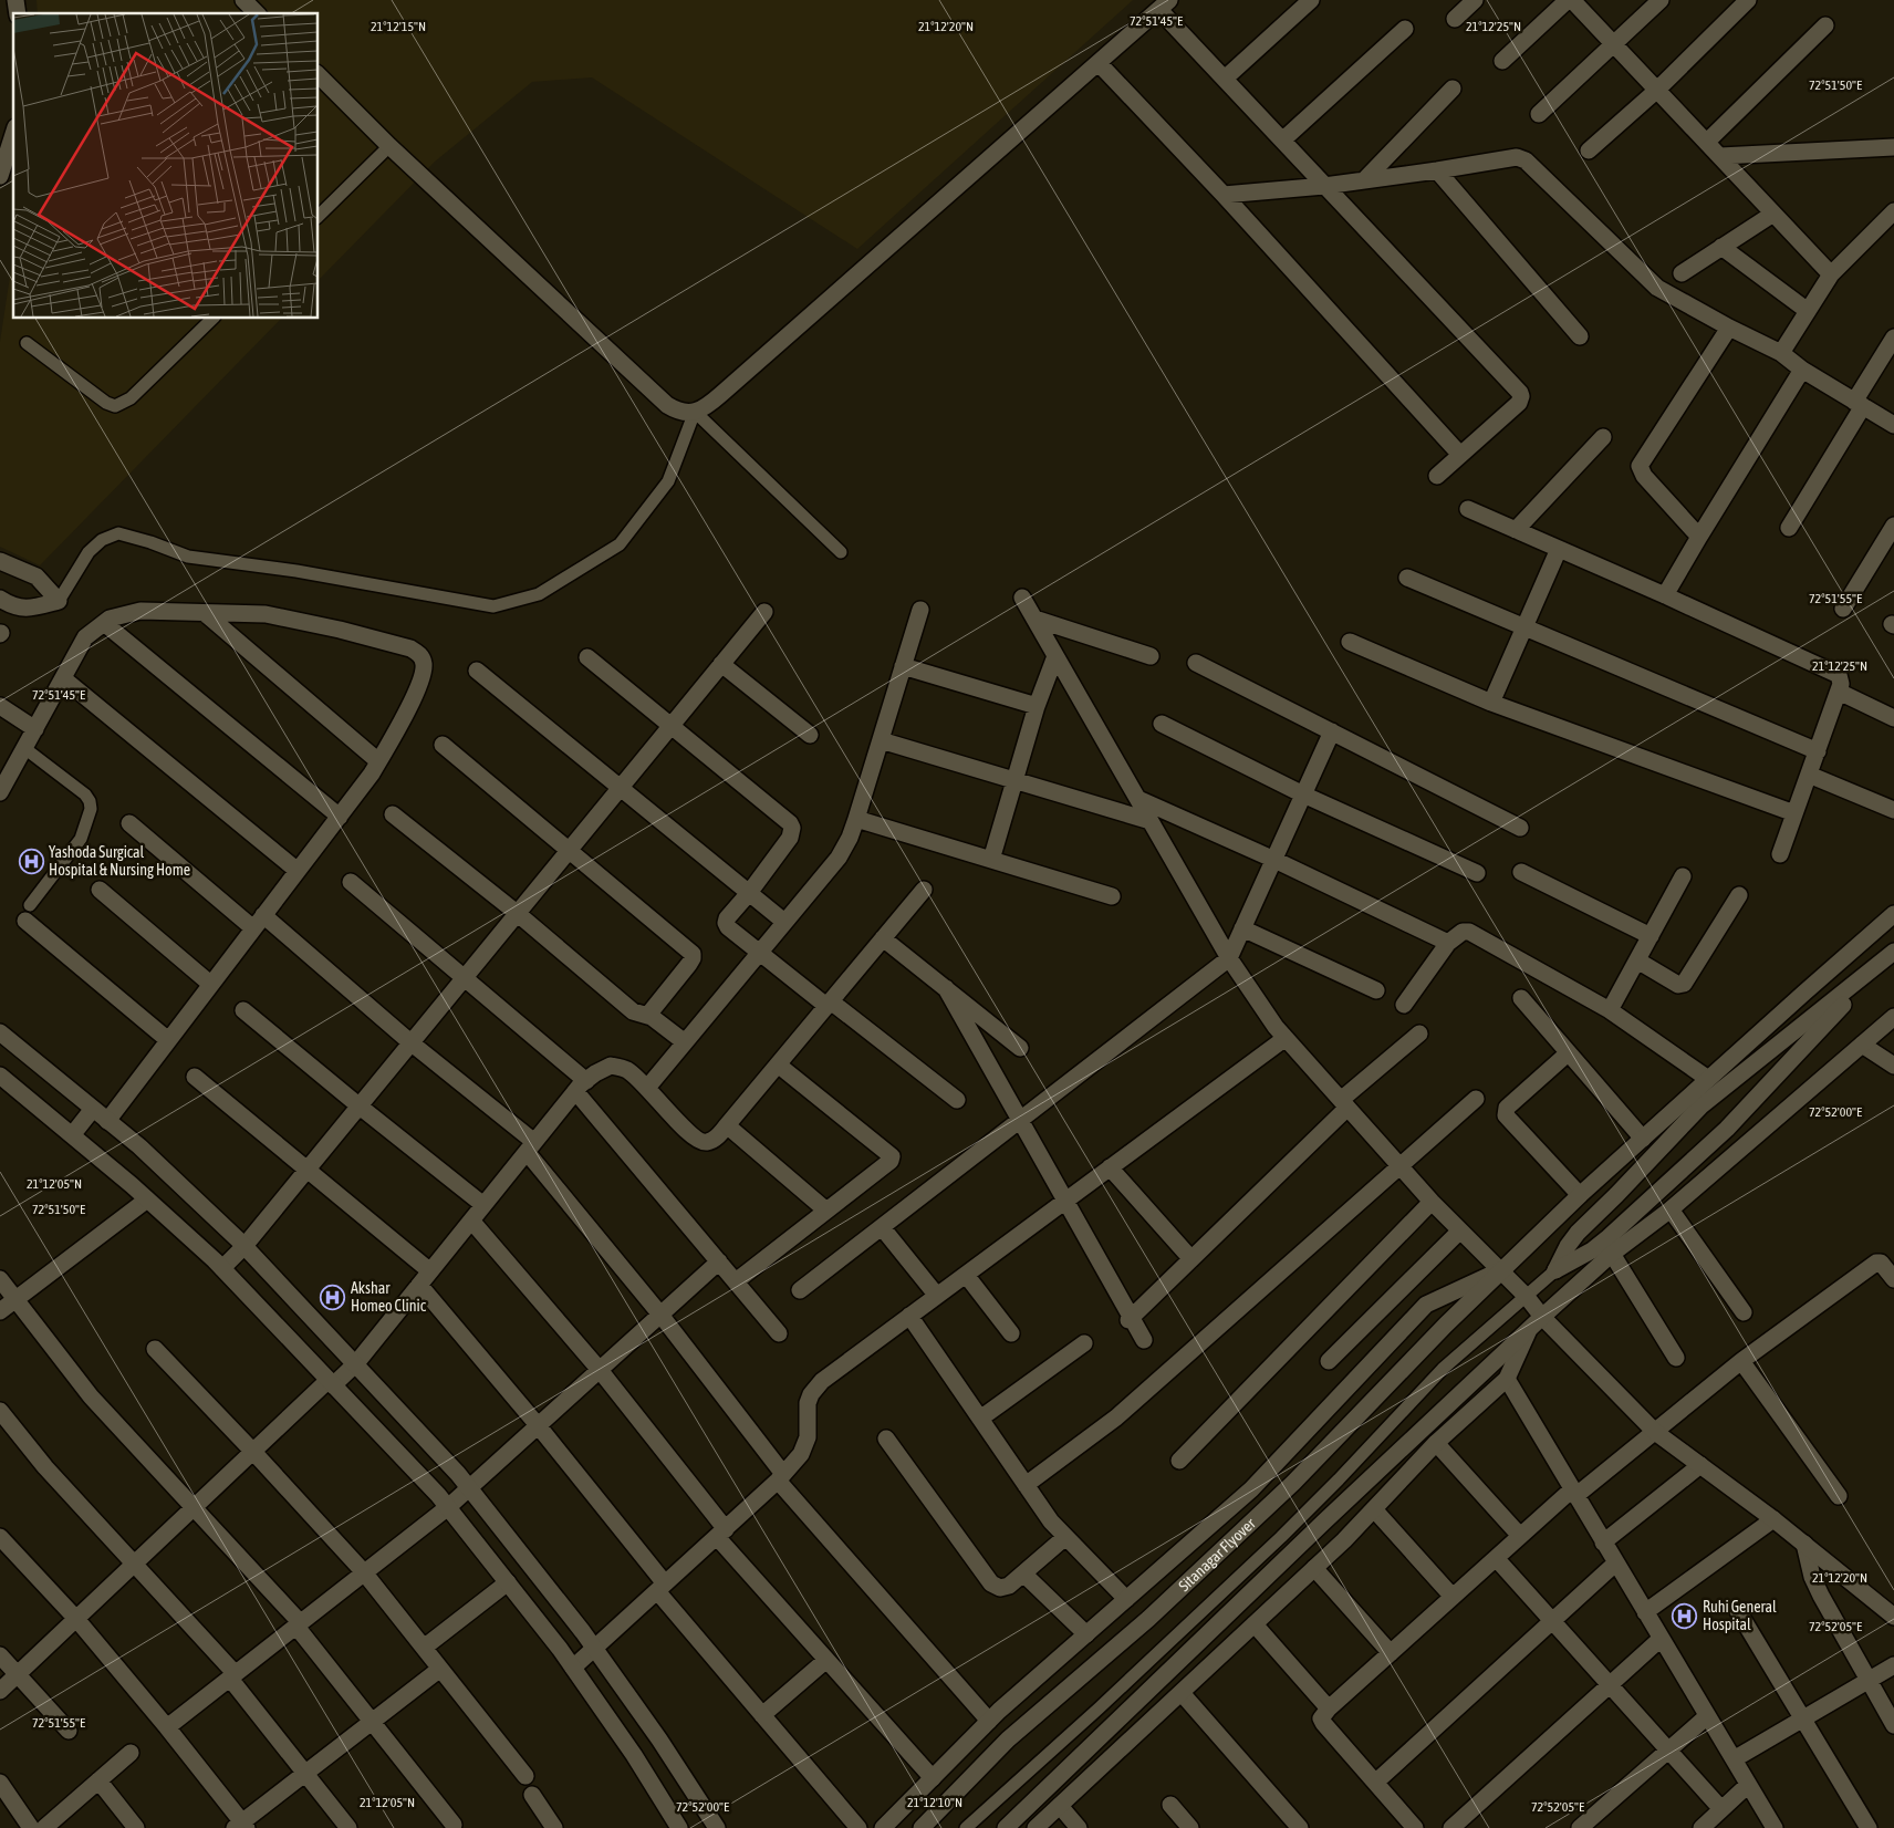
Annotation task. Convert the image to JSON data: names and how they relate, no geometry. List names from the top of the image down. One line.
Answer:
{"streets":{"street":["Sitanagar Flyover"]},"places":{"hospital":["Yashoda Surgical Hospital & Nursing Home","Akshar Homeo Clinic","Ruhi General Hospital"]},"coordinates":["72°51'45\"E","21°12'15\"N","21°12'20\"N","21°12'25\"N","72°51'50\"E","72°51'55\"E","72°52'00\"E","21°12'05\"N","72°52'05\"E","21°12'10\"N"]}
